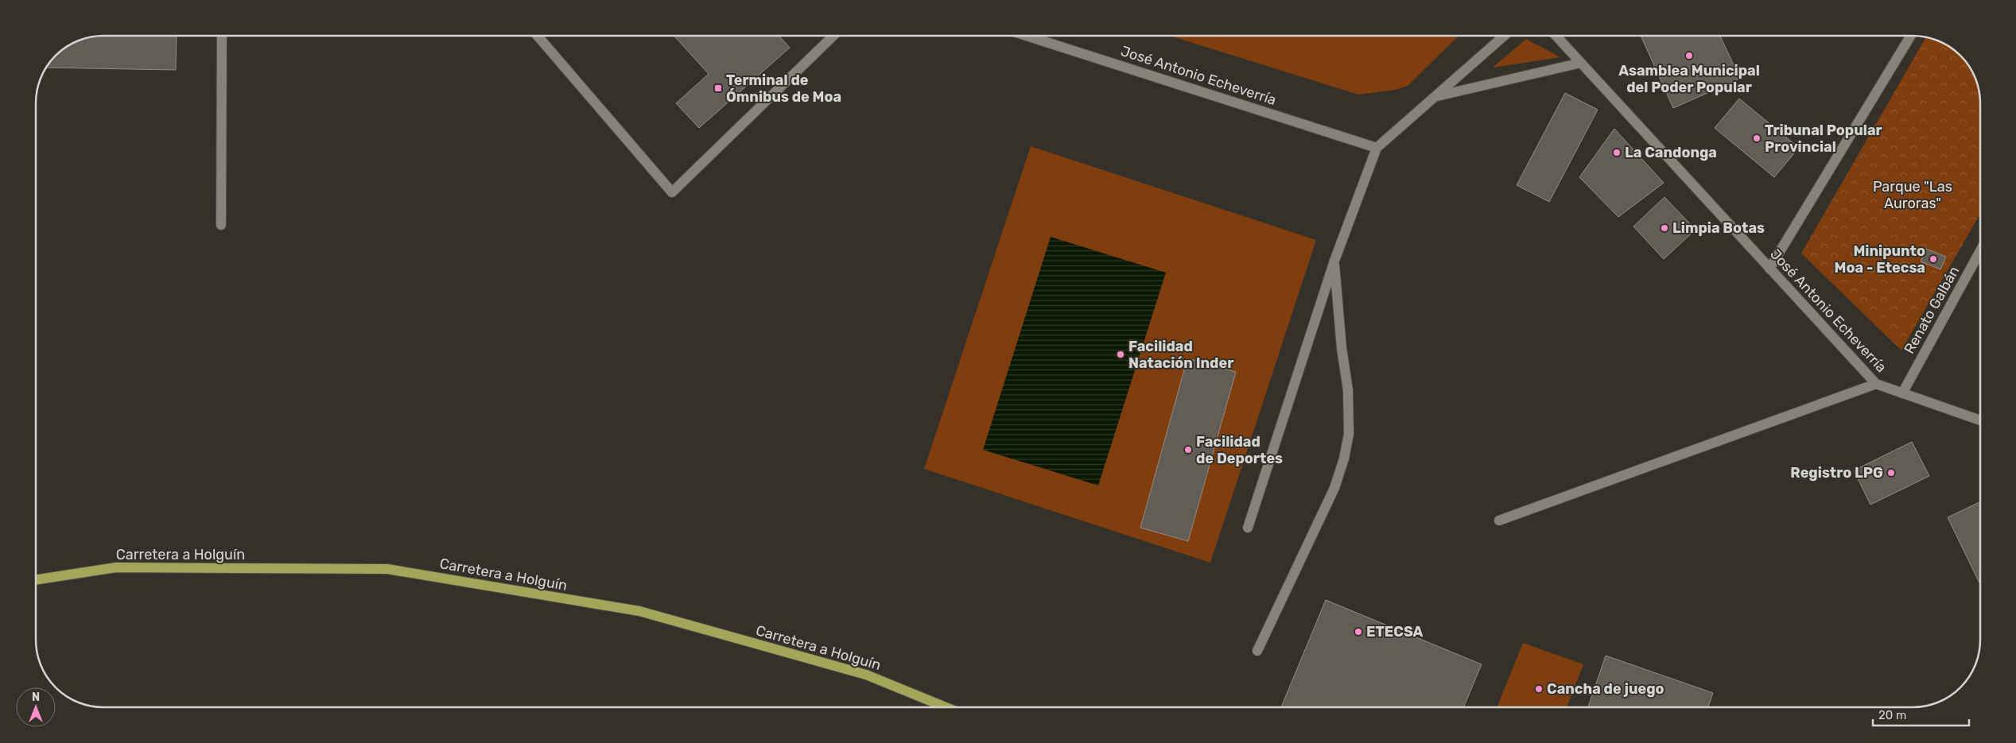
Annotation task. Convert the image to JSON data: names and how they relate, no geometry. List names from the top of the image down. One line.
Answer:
{"streets":{"main road":["Carretera a Holguín"],"street":["José Antonio Echeverría","Renato Galbán"]},"crossings":[["José Antonio Echeverría","Renato Galbán"]],"parks":["Parque \"Las Auroras\""],"places":{"other":["Asamblea Municipal del Poder Popular","Tribunal Popular Provincial","La Candonga","Limpia Botas","Minipunto Moa - Etecsa","Facilidad Natación Inder","Facilidad de Deportes","Registro LPG","ETECSA","Cancha de juego"],"transit":["Terminal de Ómnibus de Moa"]},"scale_bar":"20 m","north":"top"}
